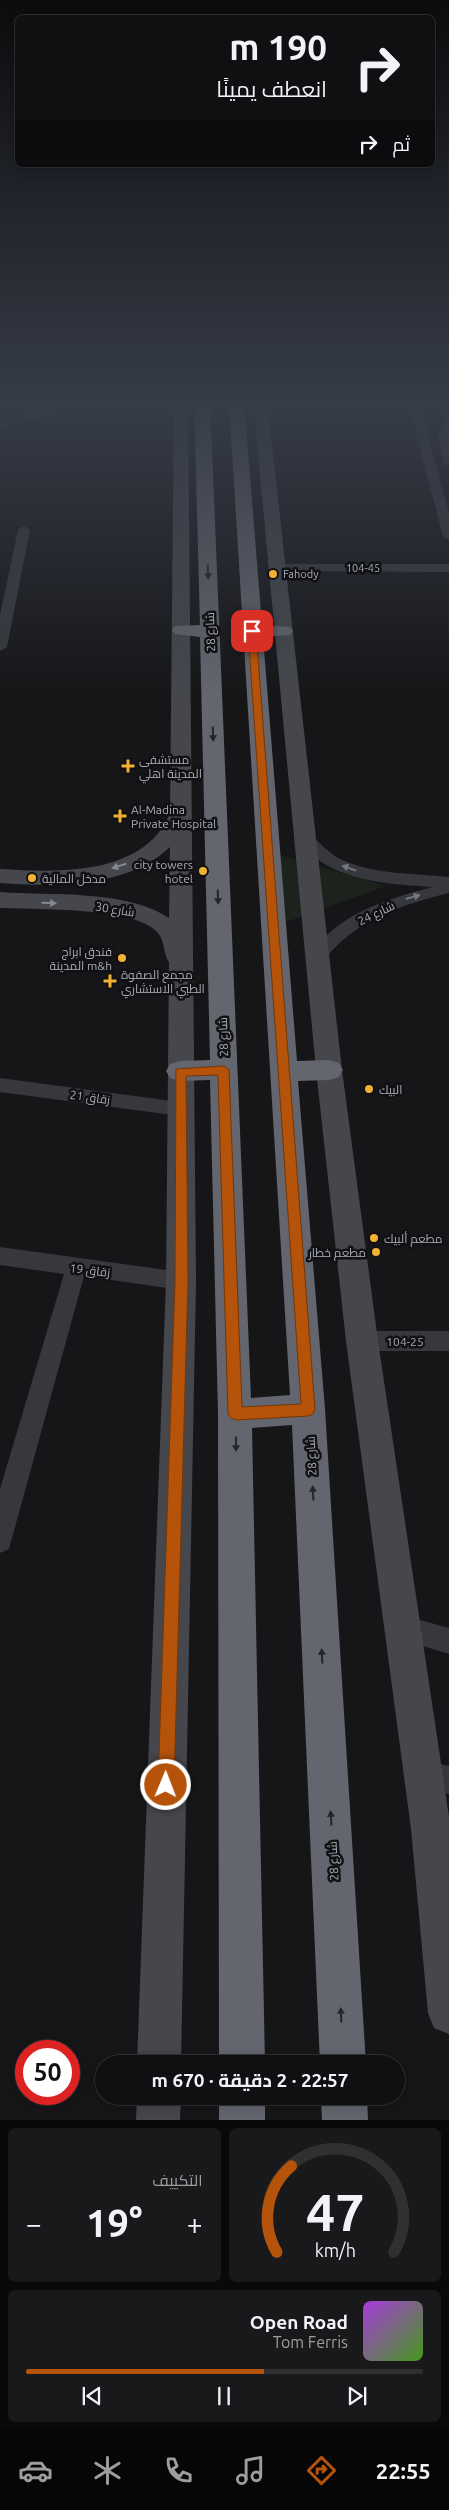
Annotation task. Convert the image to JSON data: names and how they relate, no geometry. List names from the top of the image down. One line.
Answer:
{"streets":{"highway":["شارع 28"],"main road":["شارع 30"],"street":["104-45","شارع 24","زقاق 21","زقاق 19","104-25"]},"one_way":["شارع 30","شارع 24"],"places":{"other":["Fahody","city towers hotel","مدخل المالية","فندق ابراج المدينة m&h","البيك","مطعم ألبيك","مطعم خطار"],"health":["مستشفى المدينة اهلي","Al-Madina Private Hospital","مجمع الصفوة الطبي الاستشاري"]},"page":{"turn":["190 m","انعطف يمينًا"],"then":"ثم","limit":"50","trip":"22:57 · 2 دقيقة · 670 m","tile":"التكييف","heat":["−","19°","+"],"song":["Open Road","Tom Ferris"],"tabs":"22:55","gauge":["47","km/h"]}}
